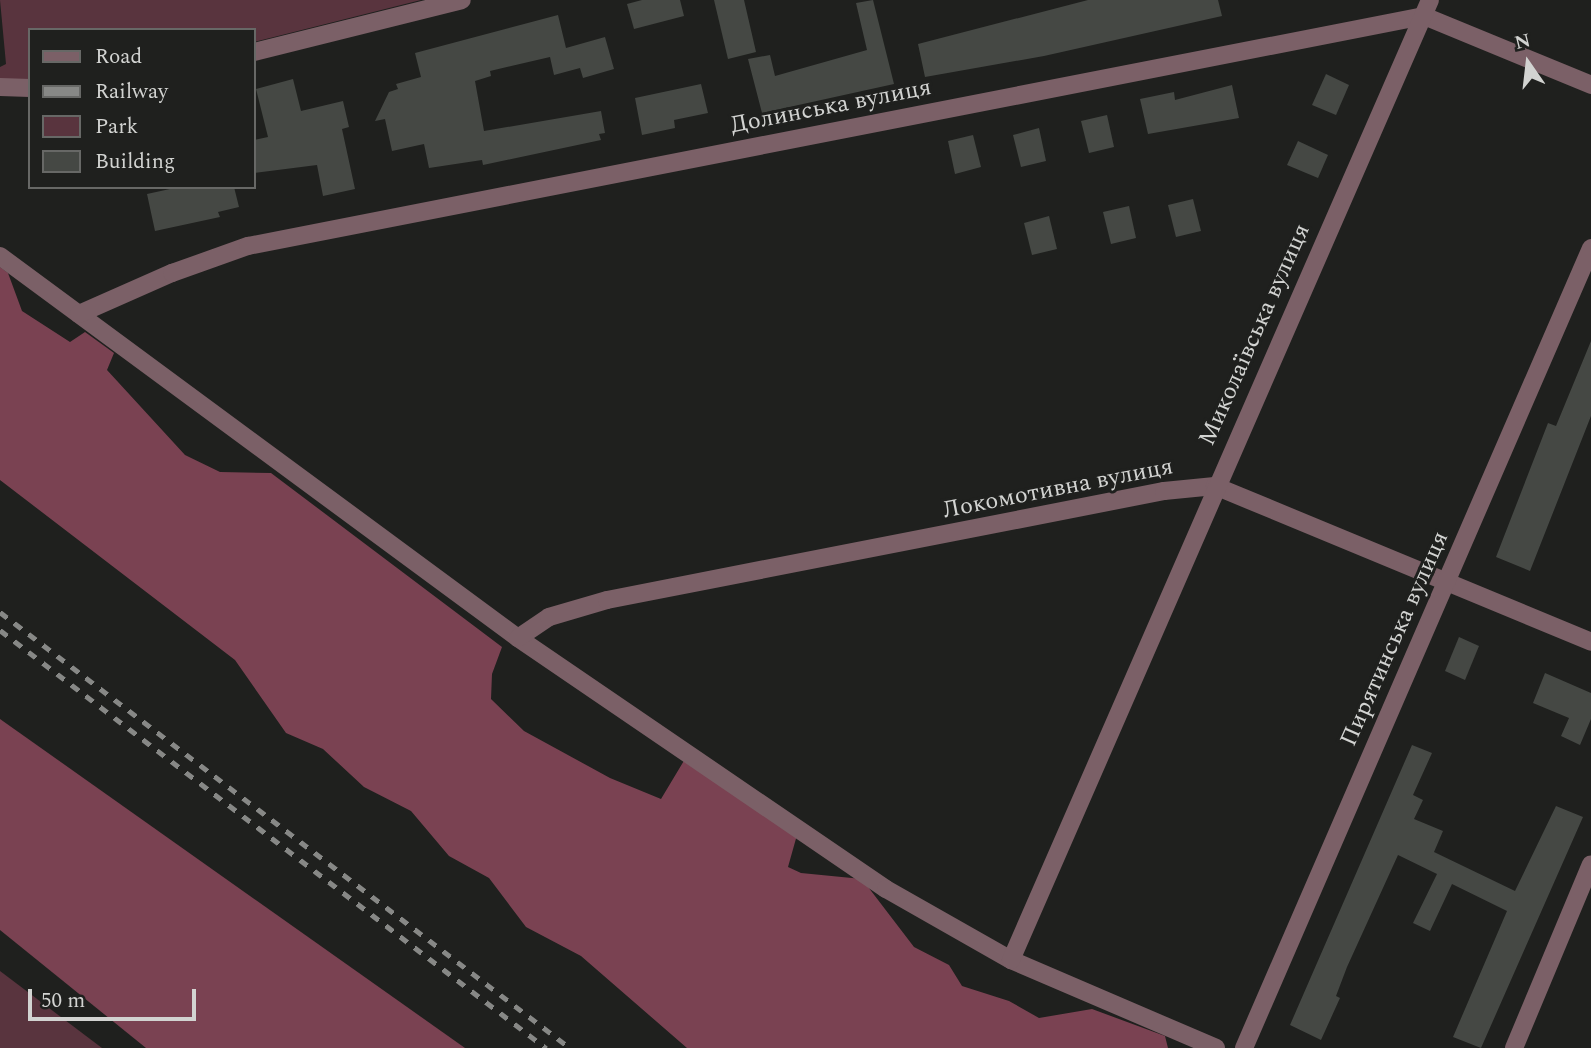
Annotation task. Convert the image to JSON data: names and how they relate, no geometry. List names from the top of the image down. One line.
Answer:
{"streets":{"street":["Долинська вулиця","Миколаївська вулиця","Локомотивна вулиця","Пирятинська вулиця"]},"crossings":[["Долинська вулиця","Миколаївська вулиця"],["Миколаївська вулиця","Локомотивна вулиця"],["Локомотивна вулиця","Пирятинська вулиця"]],"legend":["Road","Railway","Park","Building"],"scale_bar":"50 m","north":"top"}
